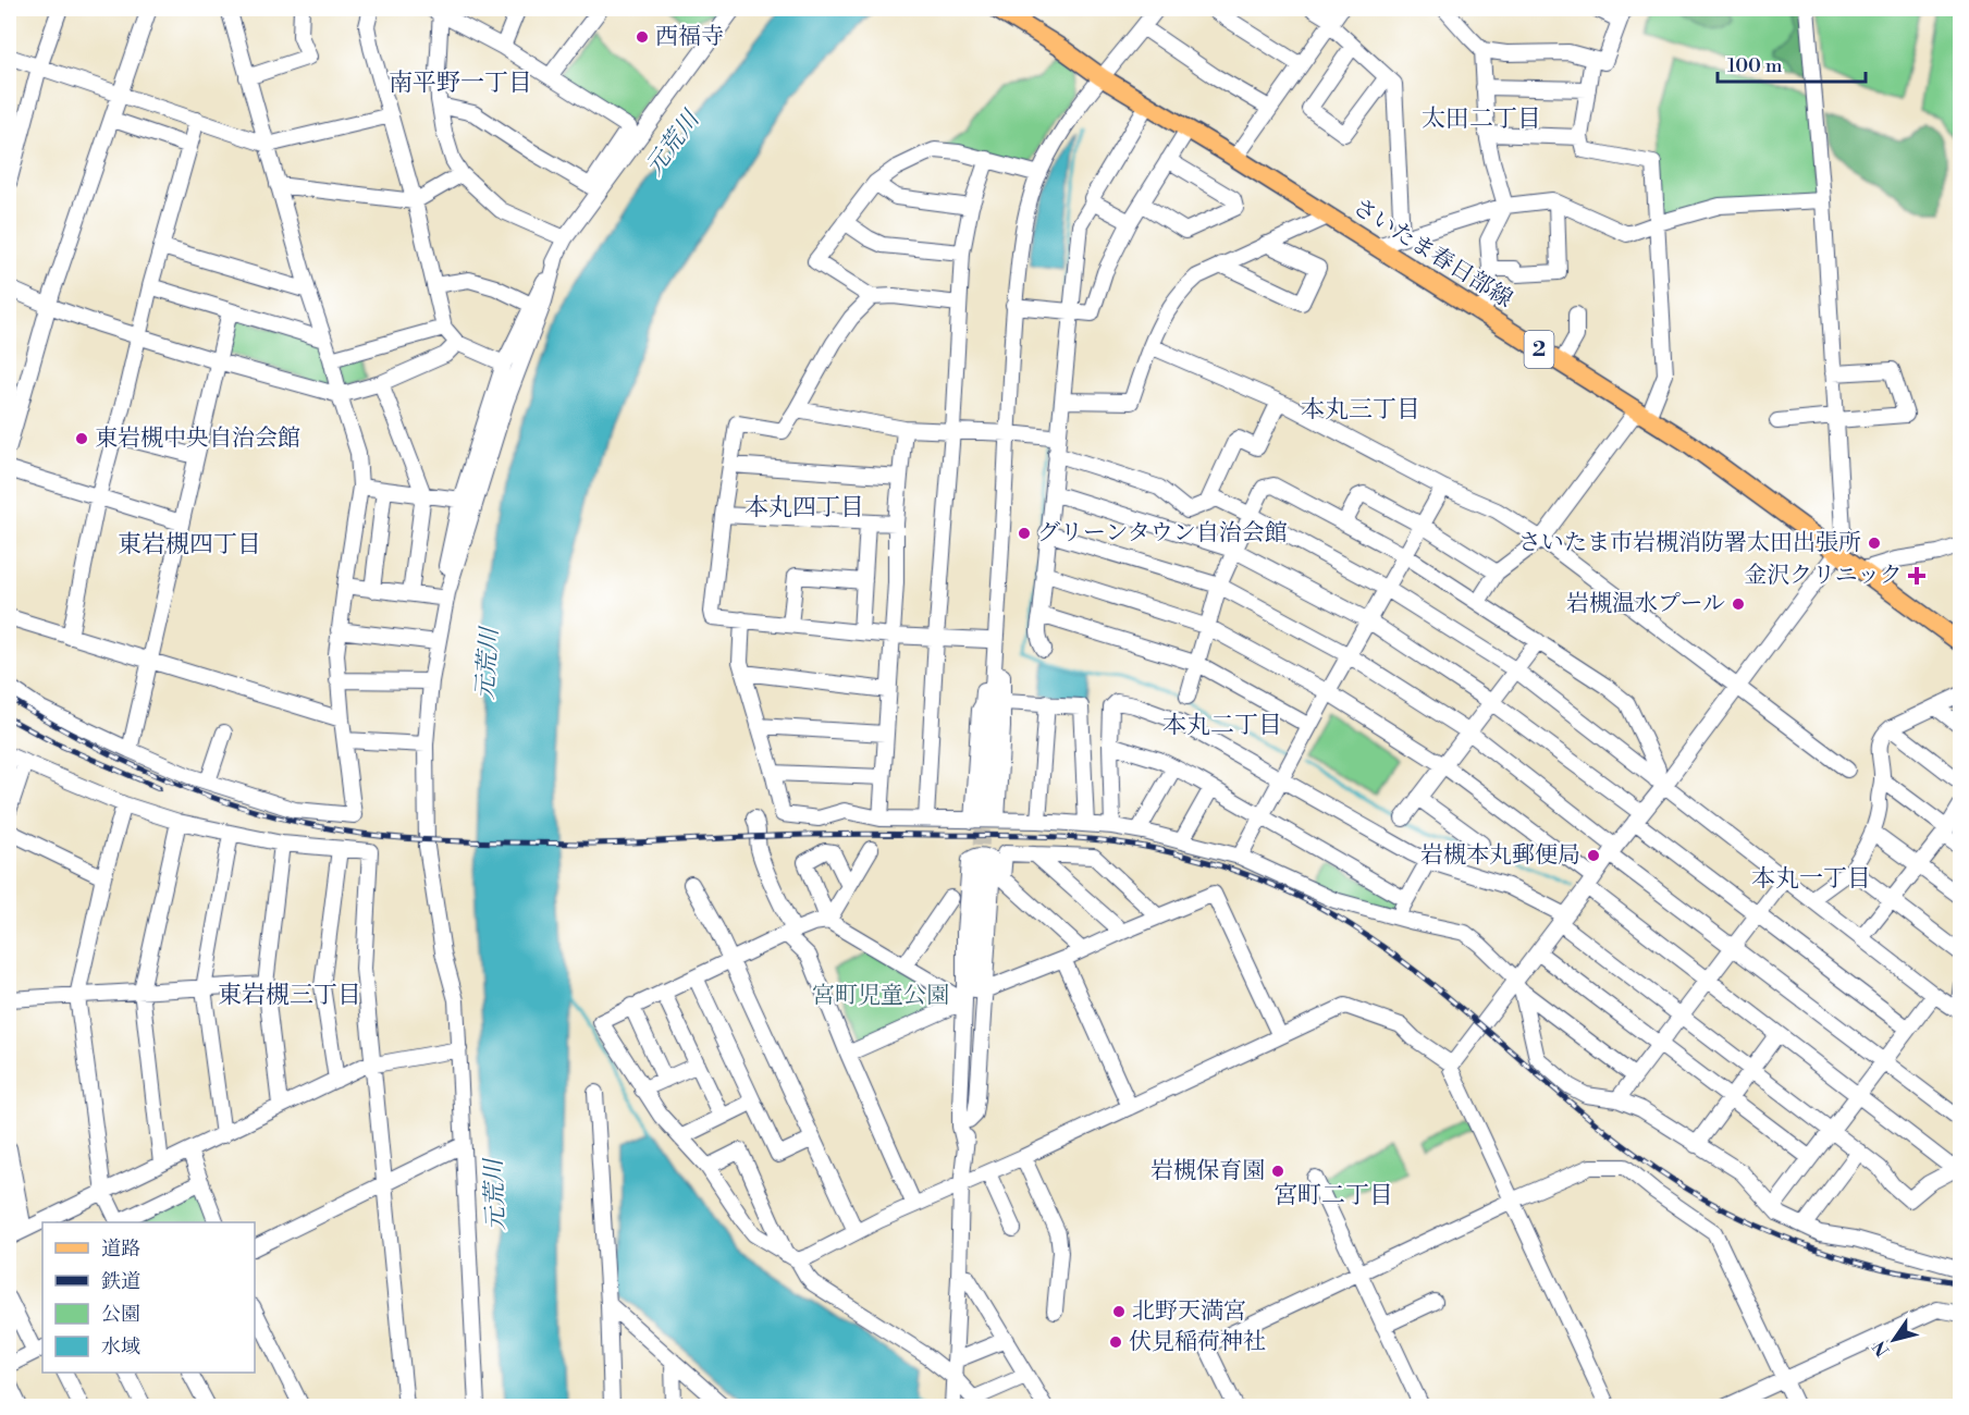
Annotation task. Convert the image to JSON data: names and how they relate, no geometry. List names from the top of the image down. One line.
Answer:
{"streets":{"main road":["さいたま春日部線","2"]},"districts":["南平野一丁目","太田二丁目","本丸三丁目","本丸四丁目","東岩槻四丁目","本丸二丁目","本丸一丁目","東岩槻三丁目","宮町二丁目"],"water":["元荒川"],"parks":["宮町児童公園"],"places":{"other":["西福寺","東岩槻中央自治会館","グリーンタウン自治会館","さいたま市岩槻消防署太田出張所","岩槻温水プール","岩槻本丸郵便局","岩槻保育園","北野天満宮","伏見稲荷神社"],"health":["金沢クリニック"]},"legend":["道路","鉄道","公園","水域"],"scale_bar":"100 m","north":"bottom left"}
